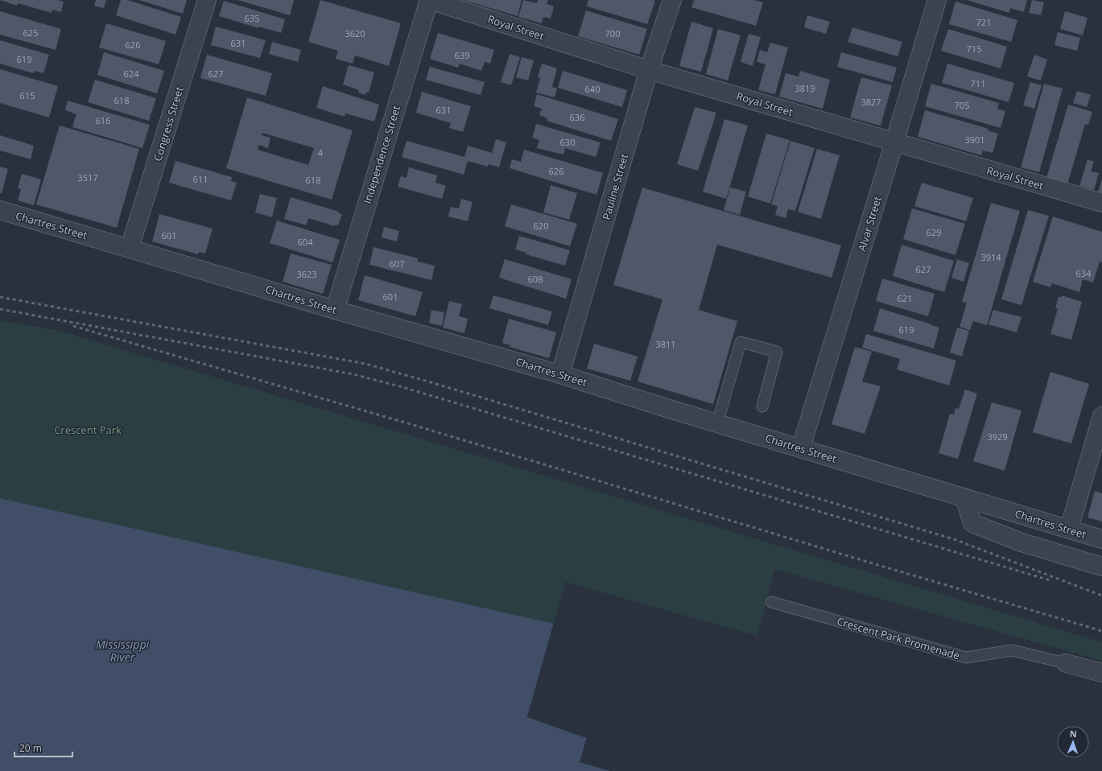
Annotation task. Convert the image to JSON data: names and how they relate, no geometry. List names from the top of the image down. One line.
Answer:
{"streets":{"street":["Royal Street","Congress Street","Independence Street","Pauline Street","Alvar Street","Chartres Street","Crescent Park Promenade"]},"crossings":[["Royal Street","Independence Street"],["Royal Street","Pauline Street"],["Royal Street","Alvar Street"],["Congress Street","Chartres Street"],["Independence Street","Chartres Street"],["Pauline Street","Chartres Street"],["Alvar Street","Chartres Street"]],"water":["Mississippi River"],"parks":["Crescent Park"],"house_numbers":["635","721","625","3620","700","631","626","715","639","619","624","627","711","3819","640","615","618","3827","705","631","636","616","3901","630","4","626","3517","611","618","620","629","601","604","3914","607","627","634","3623","608","601","621","619","3811","3929"],"scale_bar":"20 m","north":"top"}
